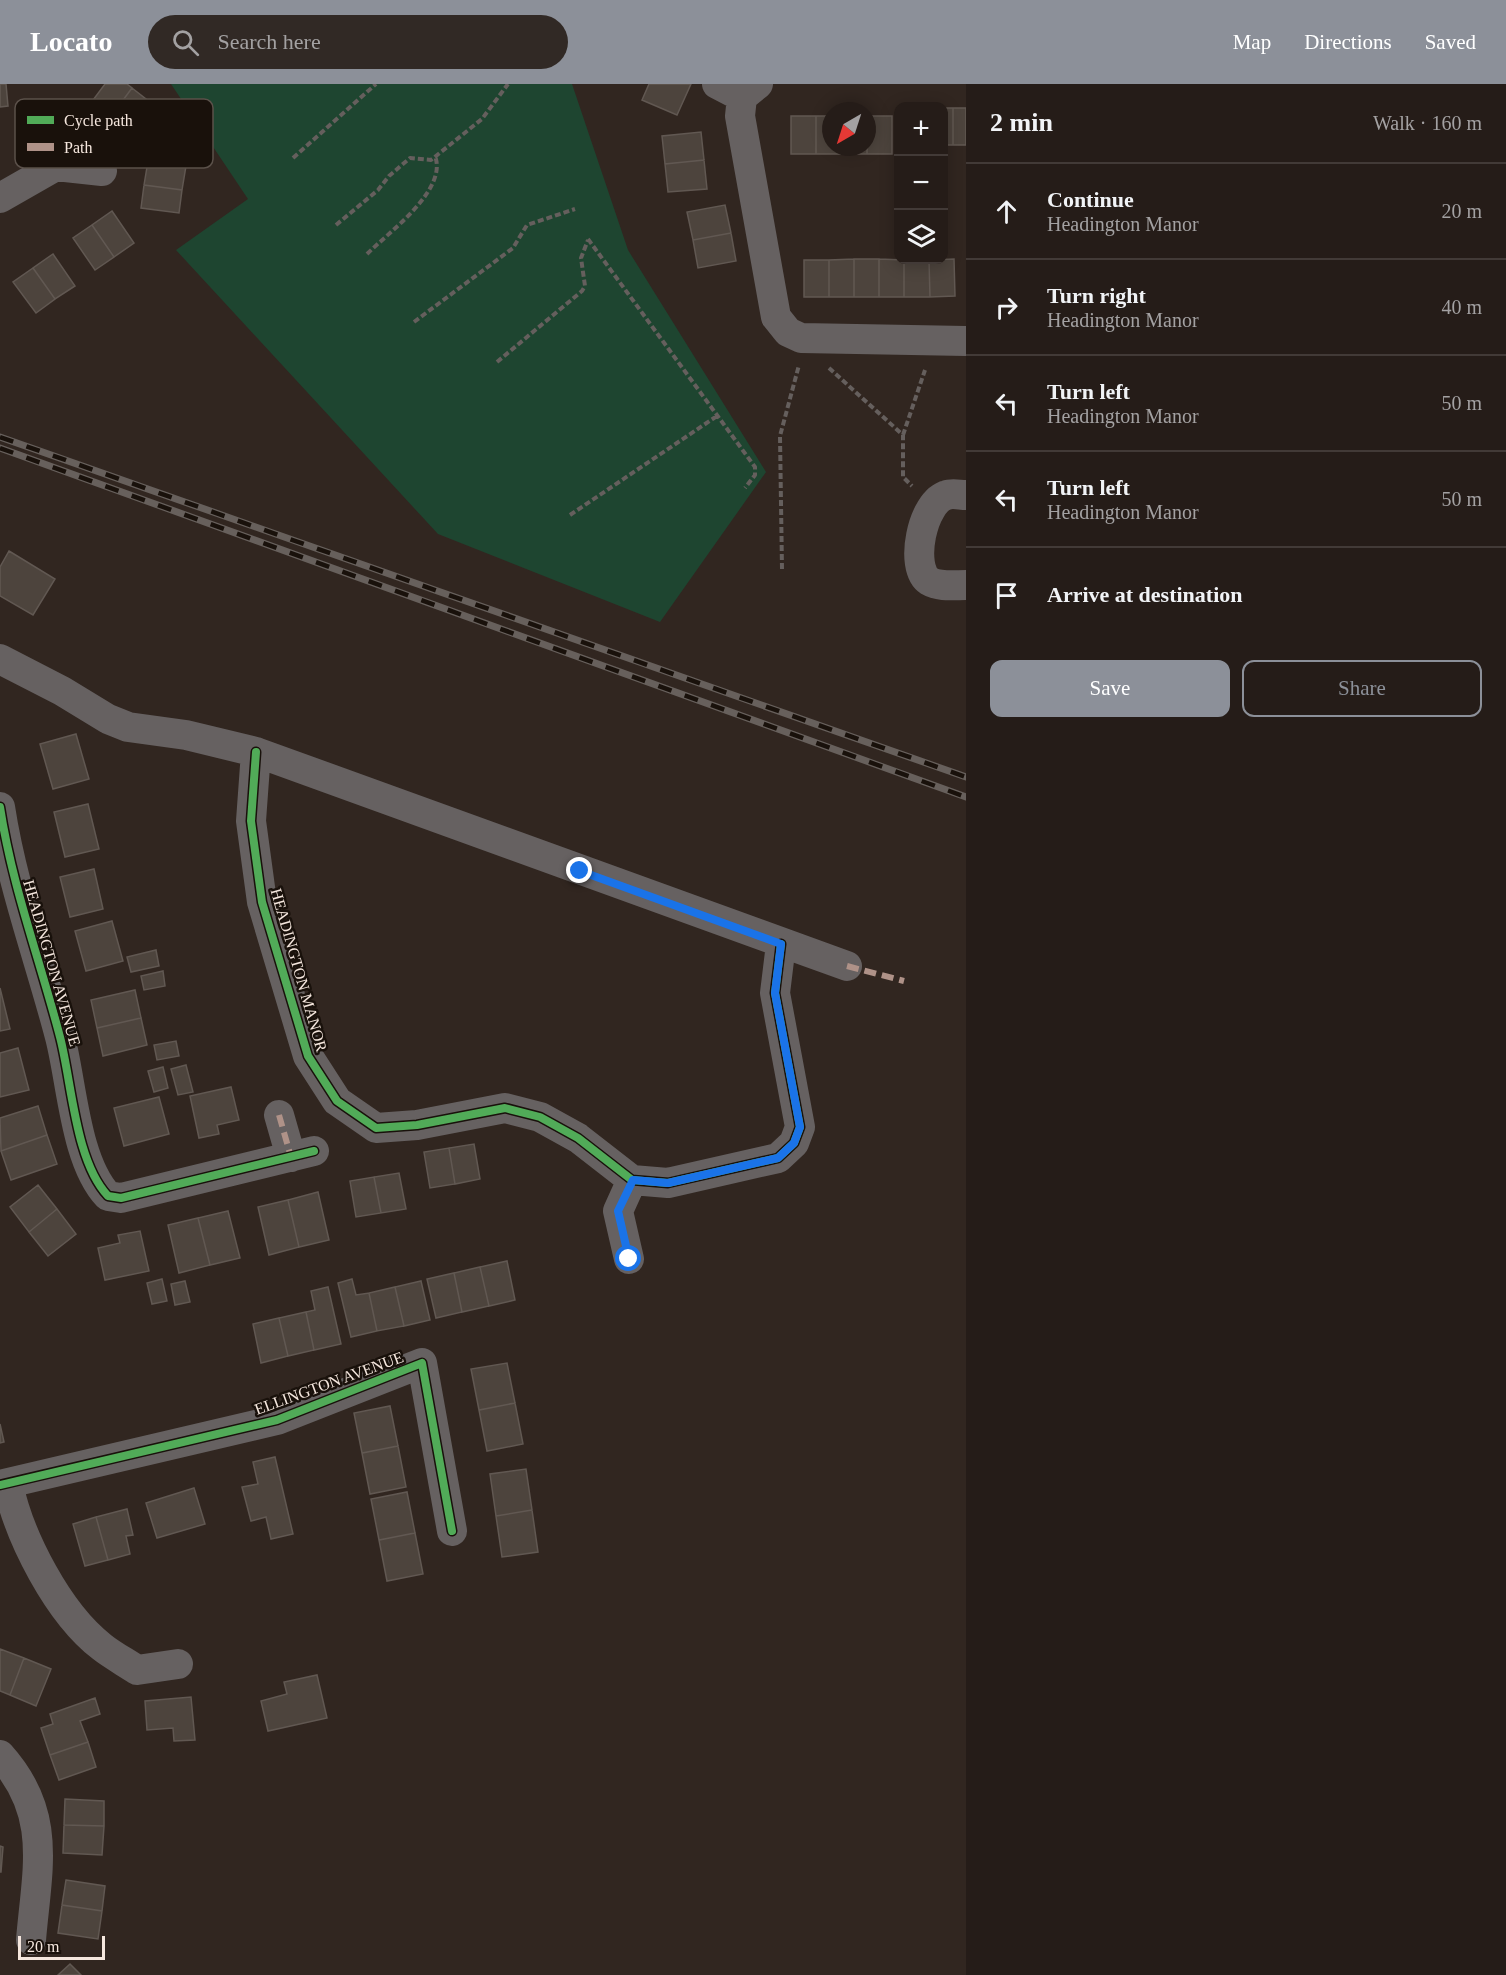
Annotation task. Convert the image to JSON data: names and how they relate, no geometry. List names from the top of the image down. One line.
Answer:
{"streets":{"street":["HEADINGTON AVENUE","HEADINGTON MANOR","ELLINGTON AVENUE"]},"legend":["Cycle path","Path"],"scale_bar":"20 m","north":"bottom left","page":{"header":"Locato","search":"Search here","nav":["Map","Directions","Saved"],"heading":["2 min","Walk · 160 m"],"map_buttons":["+","−"],"list":[["Continue","Headington Manor","20 m"],["Turn right","Headington Manor","40 m"],["Turn left","Headington Manor","50 m"],["Turn left","Headington Manor","50 m"],"Arrive at destination"],"buttons":["Save","Share"],"scale":"20 m"}}
